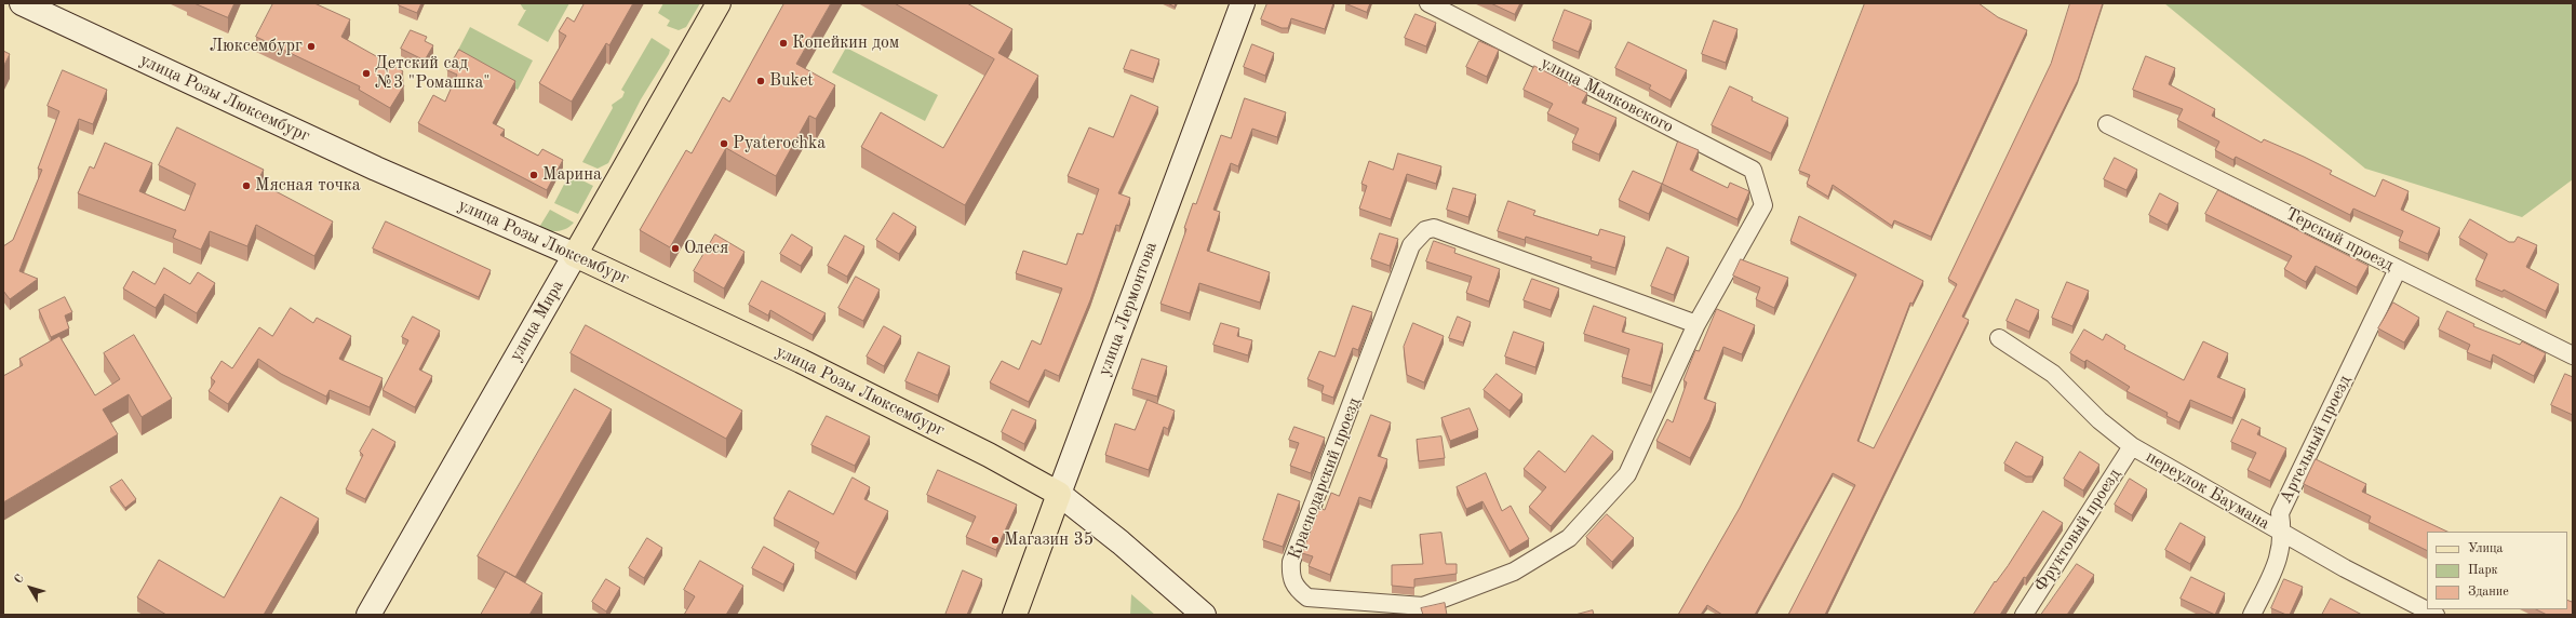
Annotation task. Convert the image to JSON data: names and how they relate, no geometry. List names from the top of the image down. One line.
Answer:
{"streets":{"main road":["улица Розы Люксембург","улица Лермонтова","улица Мира"],"street":["улица Маяковского","Терский проезд","Артельный проезд","Краснодарский проезд","переулок Баумана","Фруктовый проезд"]},"crossings":[["улица Маяковского","Краснодарский проезд"],["улица Розы Люксембург","улица Лермонтова"],["улица Розы Люксембург","улица Мира"],["Терский проезд","Артельный проезд"],["Артельный проезд","переулок Баумана"],["переулок Баумана","Фруктовый проезд"]],"places":["Копейкин дом","Люксембург","Детский сад №3 \"Ромашка\"","Buket","Pyaterochka","Марина","Мясная точка","Олеся","Магазин 35"],"legend":["Улица","Парк","Здание"],"north":"top left"}
